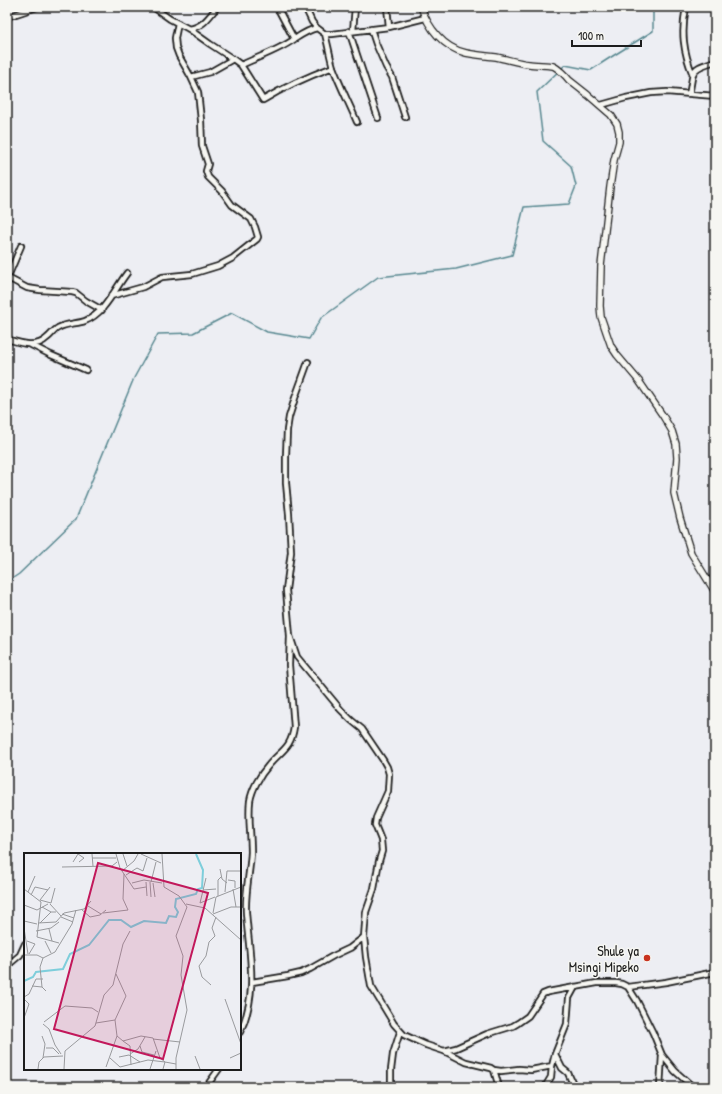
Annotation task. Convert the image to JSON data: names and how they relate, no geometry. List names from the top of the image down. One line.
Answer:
{"places":["Shule ya Msingi Mipeko"],"scale_bar":"100 m"}
